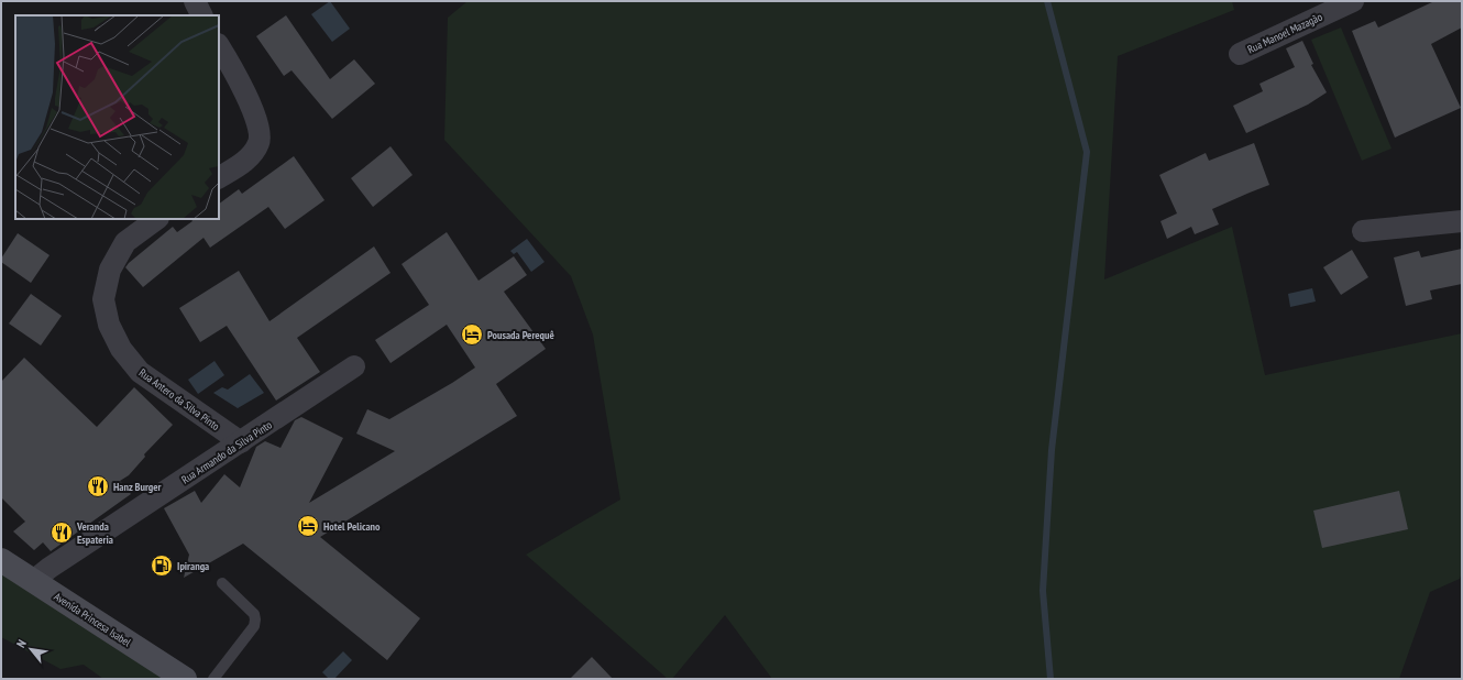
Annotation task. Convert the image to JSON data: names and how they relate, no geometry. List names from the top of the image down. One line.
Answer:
{"streets":{"main road":["Avenida Princesa Isabel"],"street":["Rua Manoel Mazagão","Rua Antero da Silva Pinto","Rua Armando da Silva Pinto"]},"crossings":[["Rua Antero da Silva Pinto","Rua Armando da Silva Pinto"],["Rua Armando da Silva Pinto","Avenida Princesa Isabel"]],"places":{"hotel":["Pousada Perequê","Hotel Pelicano"],"restaurant":["Hanz Burger","Veranda Espateria"],"fuel station":["Ipiranga"]},"north":"top left"}
